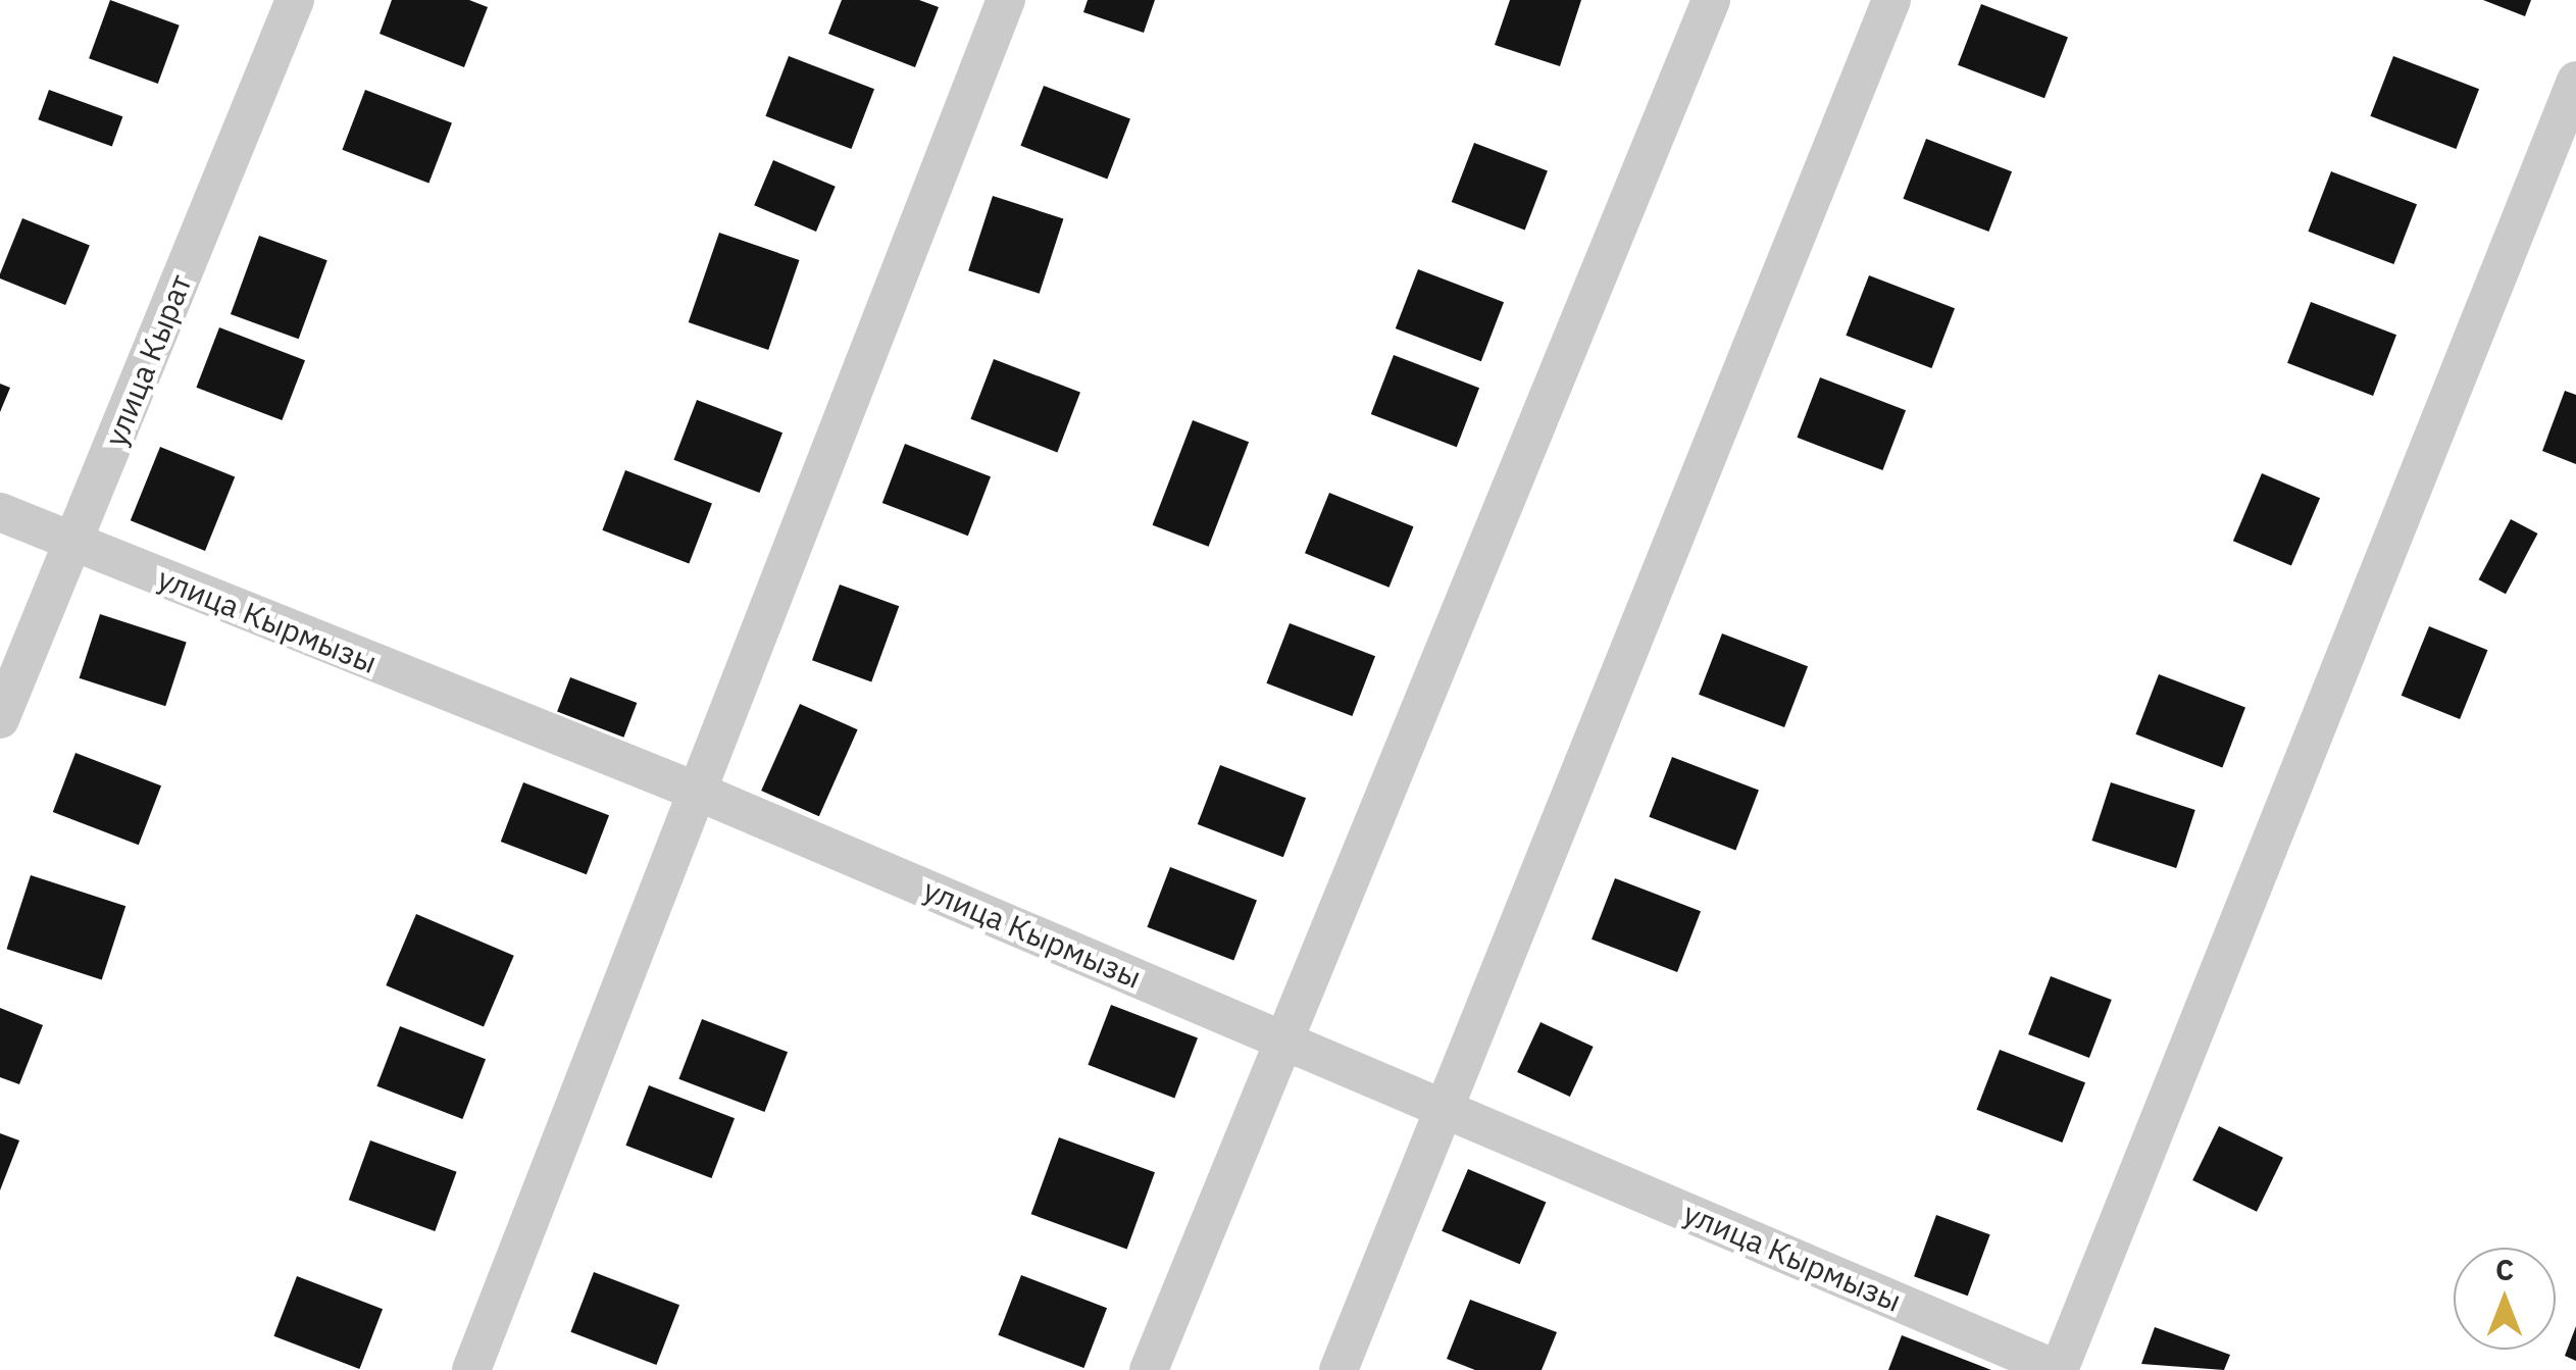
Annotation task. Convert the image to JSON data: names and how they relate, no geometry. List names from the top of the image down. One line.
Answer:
{"streets":{"street":["улица Кырат","улица Кырмызы"]},"crossings":[["улица Кырат","улица Кырмызы"]],"north":"top"}
